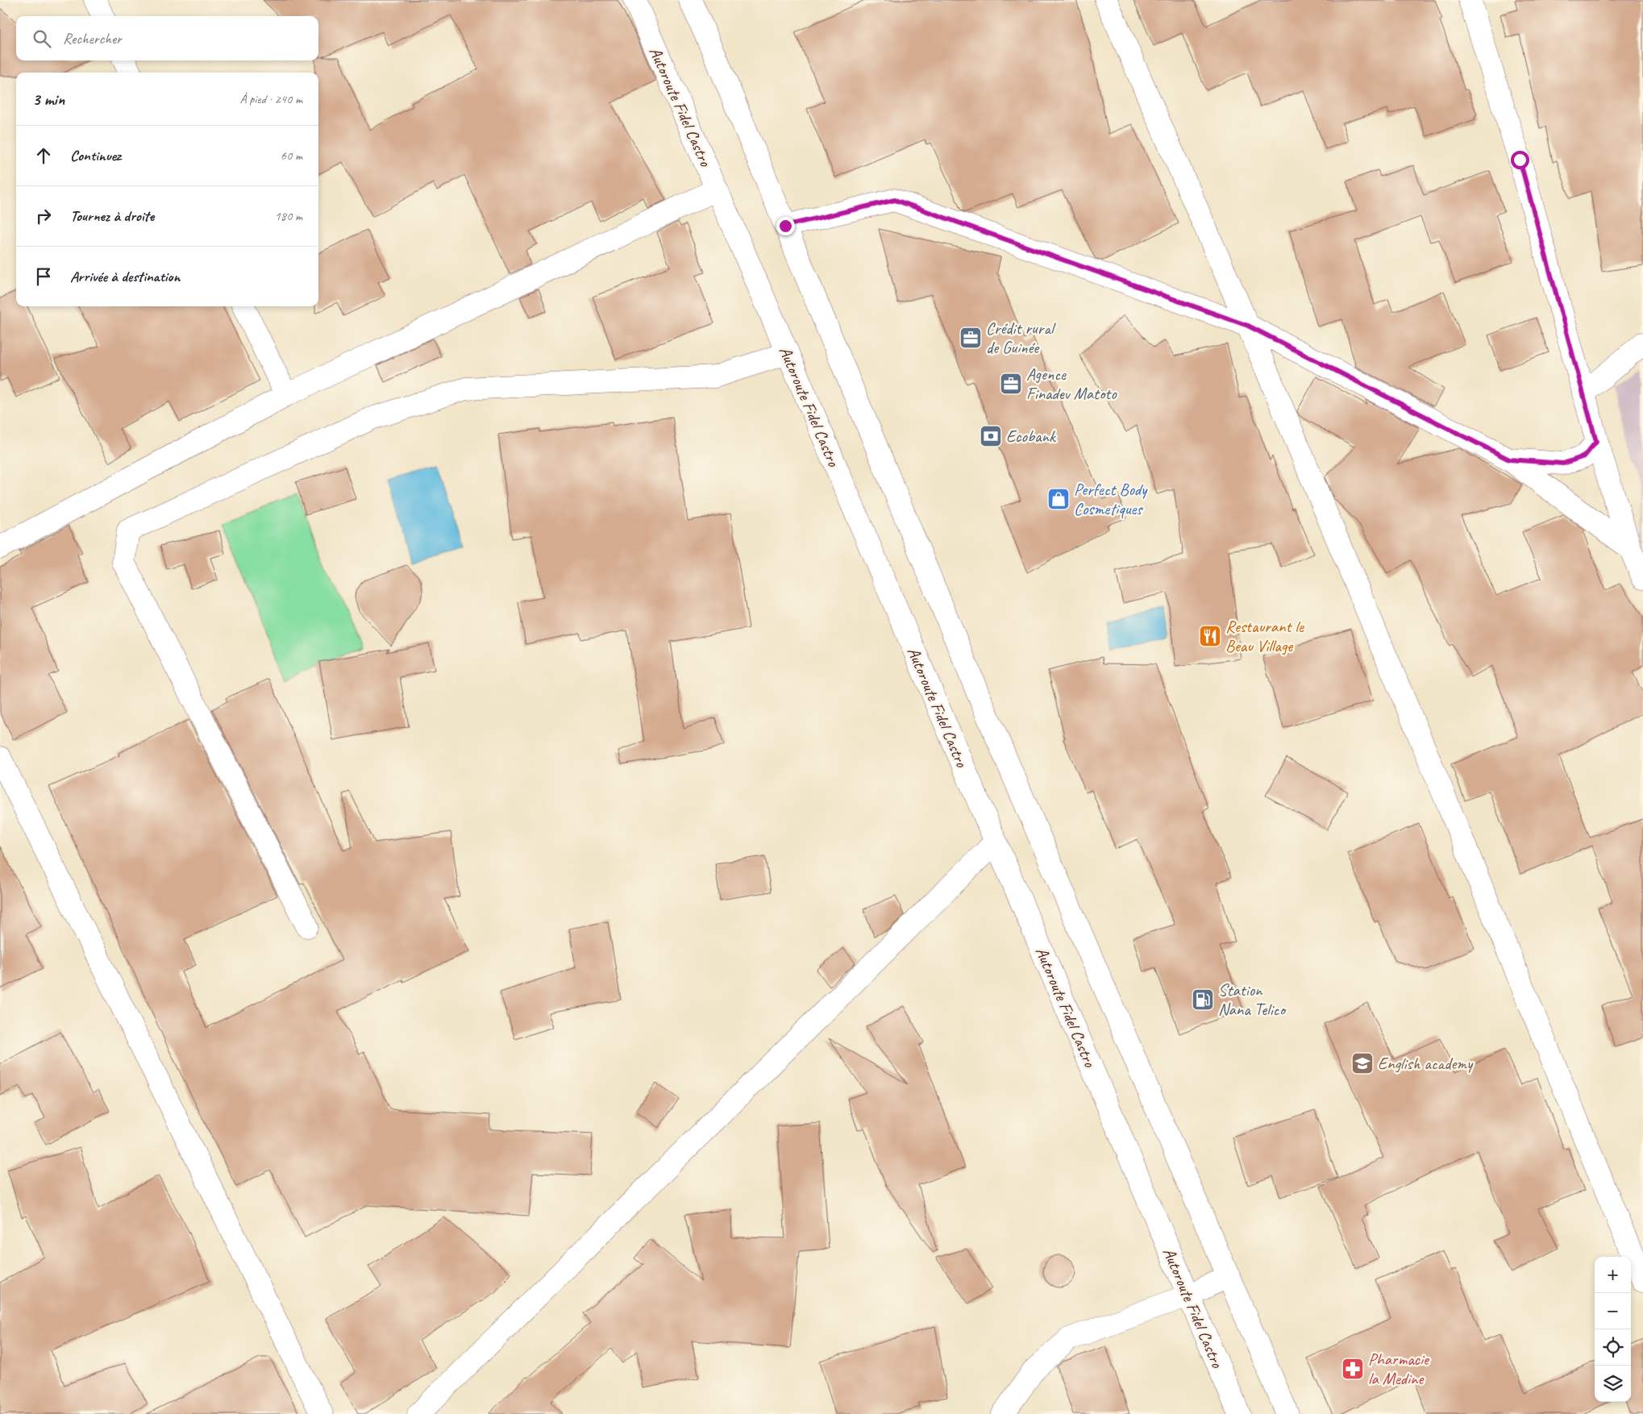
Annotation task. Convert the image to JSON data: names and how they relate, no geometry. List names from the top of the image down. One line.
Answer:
{"streets":{"main road":["Autoroute Fidel Castro"]},"places":{"office":["Crédit rural de Guinée","Agence Finadev Matoto"],"bank":["Ecobank"],"shop":["Perfect Body Cosmetiques"],"restaurant":["Restaurant le Beau Village"],"fuel station":["Station Nana Telico"],"school or university":["English academy"],"pharmacy":["Pharmacie la Medine"]},"page":{"search":"Rechercher","heading":["3 min","À pied · 240 m"],"list":[["Continuez","60 m"],["Tournez à droite","180 m"],"Arrivée à destination"],"map_buttons":["+","−"]}}
